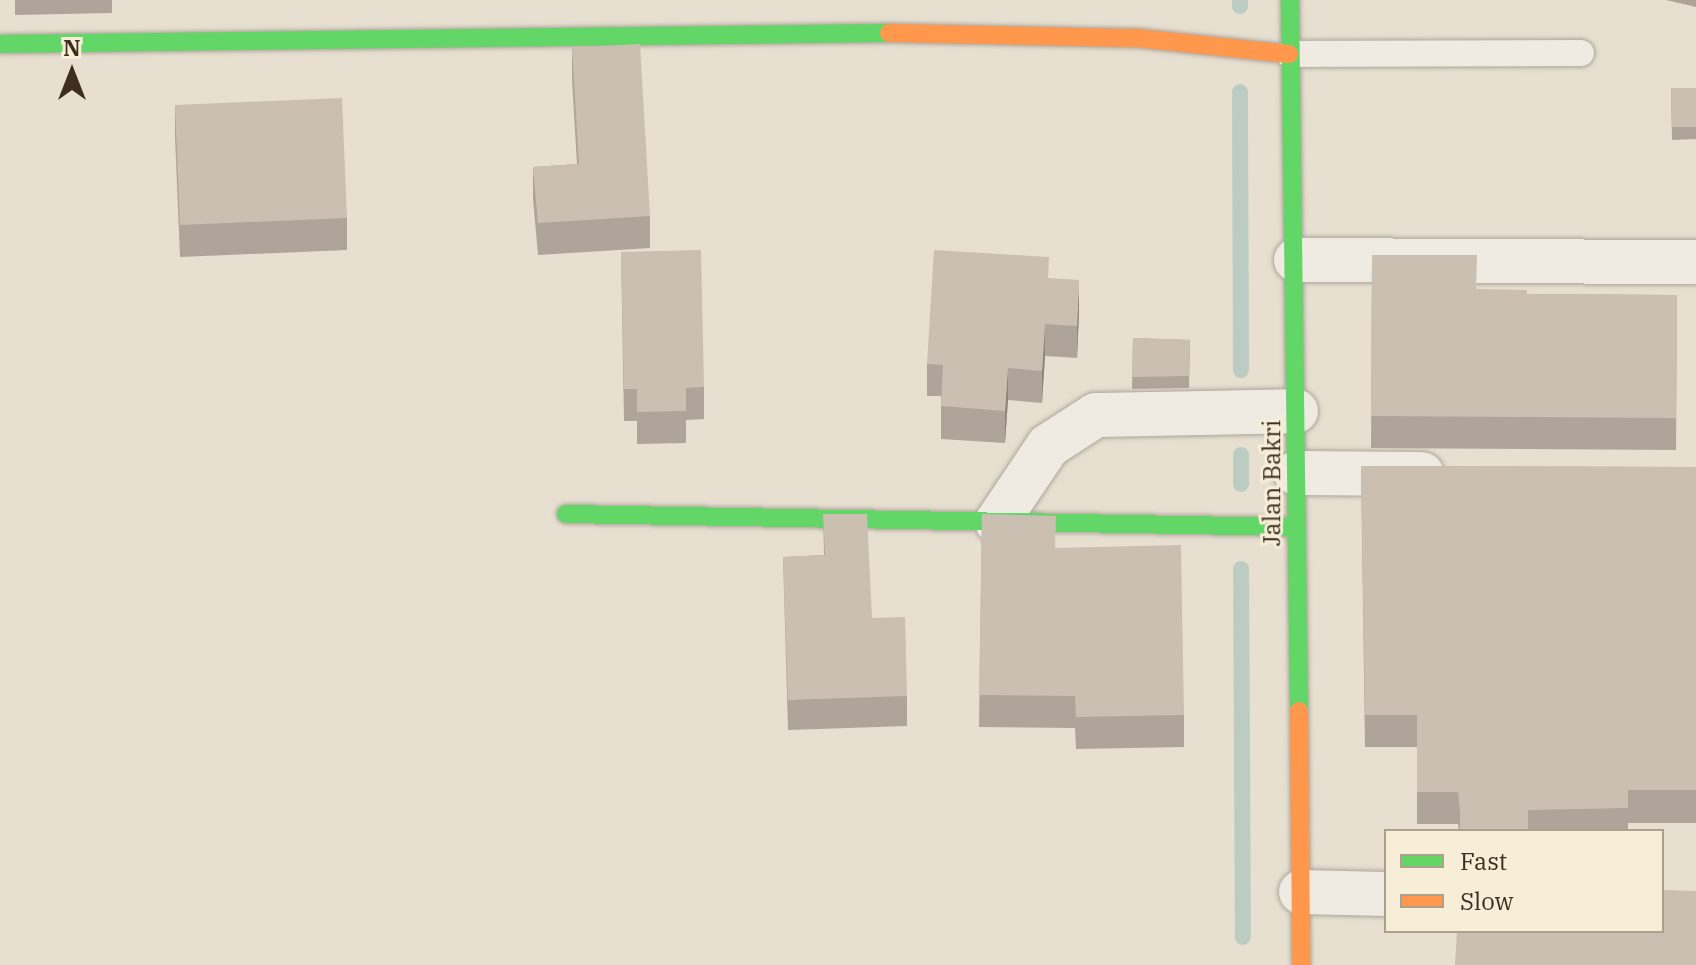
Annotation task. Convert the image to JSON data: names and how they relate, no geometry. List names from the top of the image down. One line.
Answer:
{"streets":{"street":["Jalan Bakri"]},"legend":["Fast","Slow"],"north":"top"}
